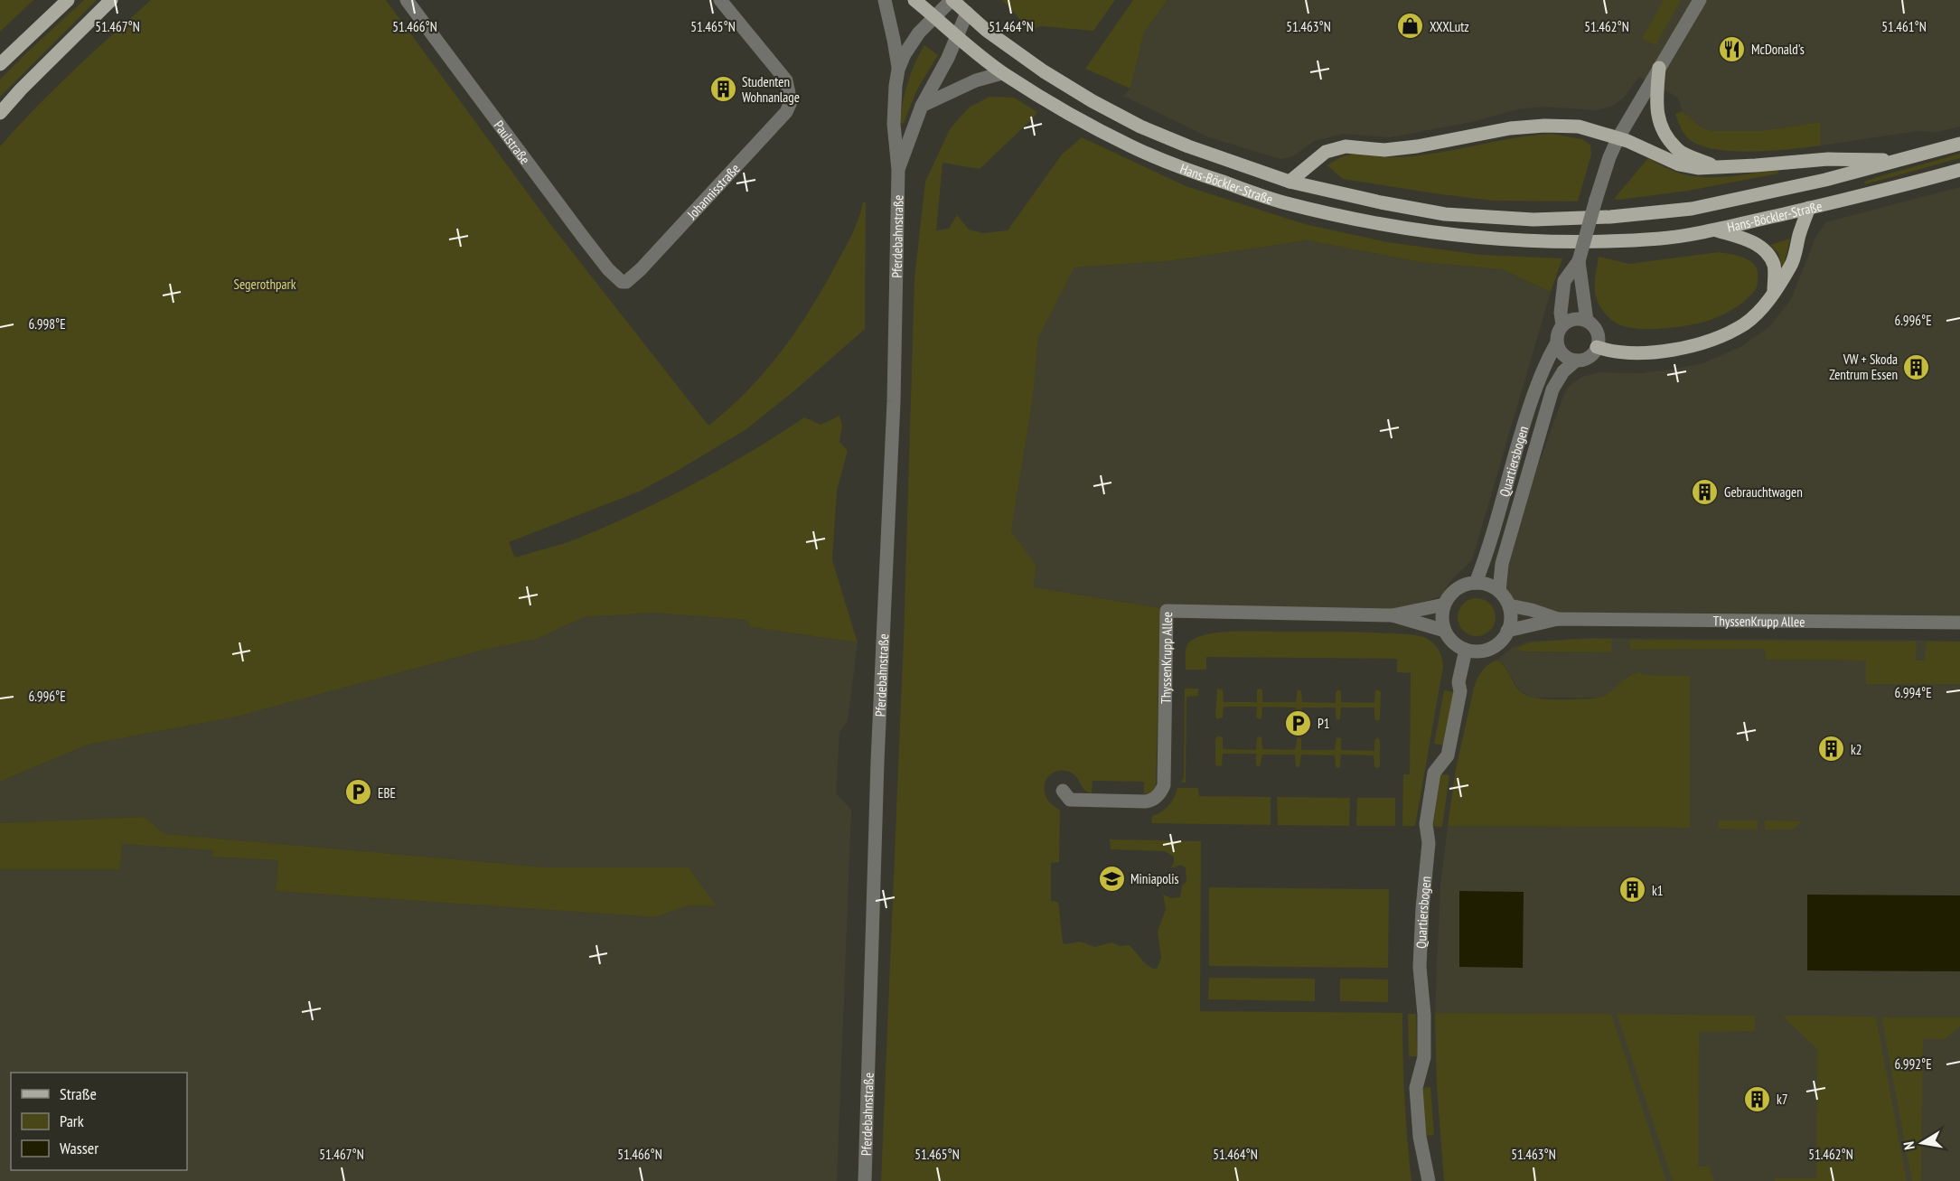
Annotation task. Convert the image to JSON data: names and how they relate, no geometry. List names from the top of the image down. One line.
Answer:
{"streets":{"main road":["Hans-Böckler-Straße"],"street":["Paulstraße","Johannisstraße","Pferdebahnstraße","Quartiersbogen","ThyssenKrupp Allee"]},"crossings":[["Paulstraße","Johannisstraße"],["Hans-Böckler-Straße","Pferdebahnstraße"],["Quartiersbogen","ThyssenKrupp Allee"]],"parks":["Segerothpark"],"places":{"shop":["XXXLutz"],"restaurant":["McDonald's"],"building":["Studenten Wohnanlage","VW + Skoda Zentrum Essen","Gebrauchtwagen","k2","k1","k7"],"parking":["P1","EBE"],"school or university":["Miniapolis"]},"legend":["Straße","Park","Wasser"],"north":"left","coordinates":["51.467°N","51.466°N","51.465°N","51.464°N","51.463°N","51.462°N","51.461°N","6.996°E","6.998°E","6.994°E","6.992°E"]}
